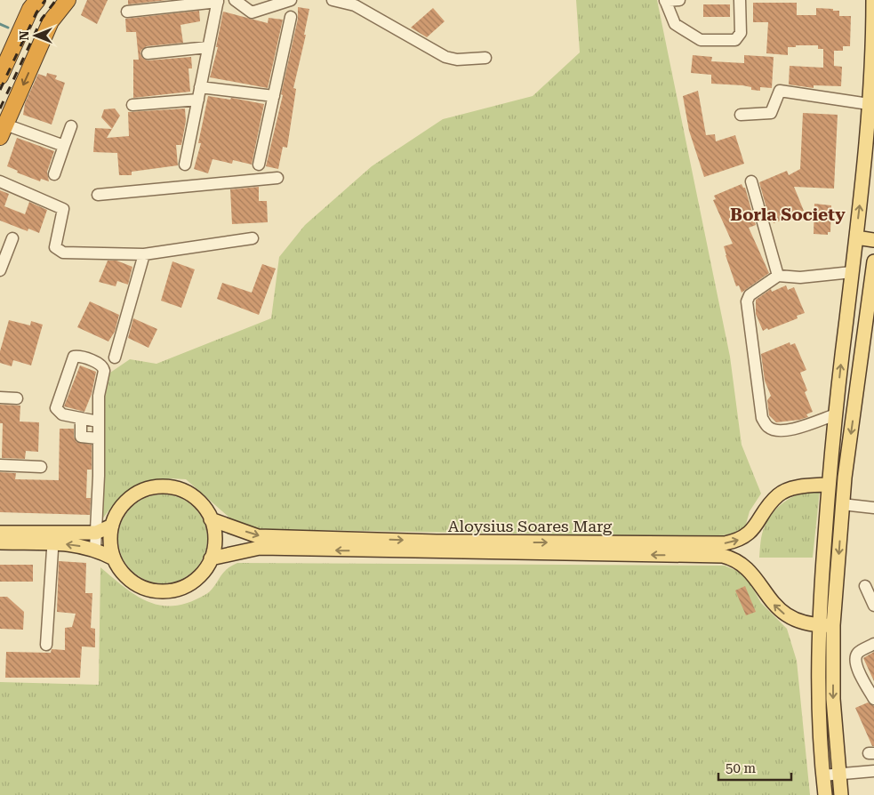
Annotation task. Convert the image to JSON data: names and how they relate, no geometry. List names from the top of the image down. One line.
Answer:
{"streets":{"main road":["Aloysius Soares Marg"]},"districts":["Borla Society"],"scale_bar":"50 m","north":"left"}
